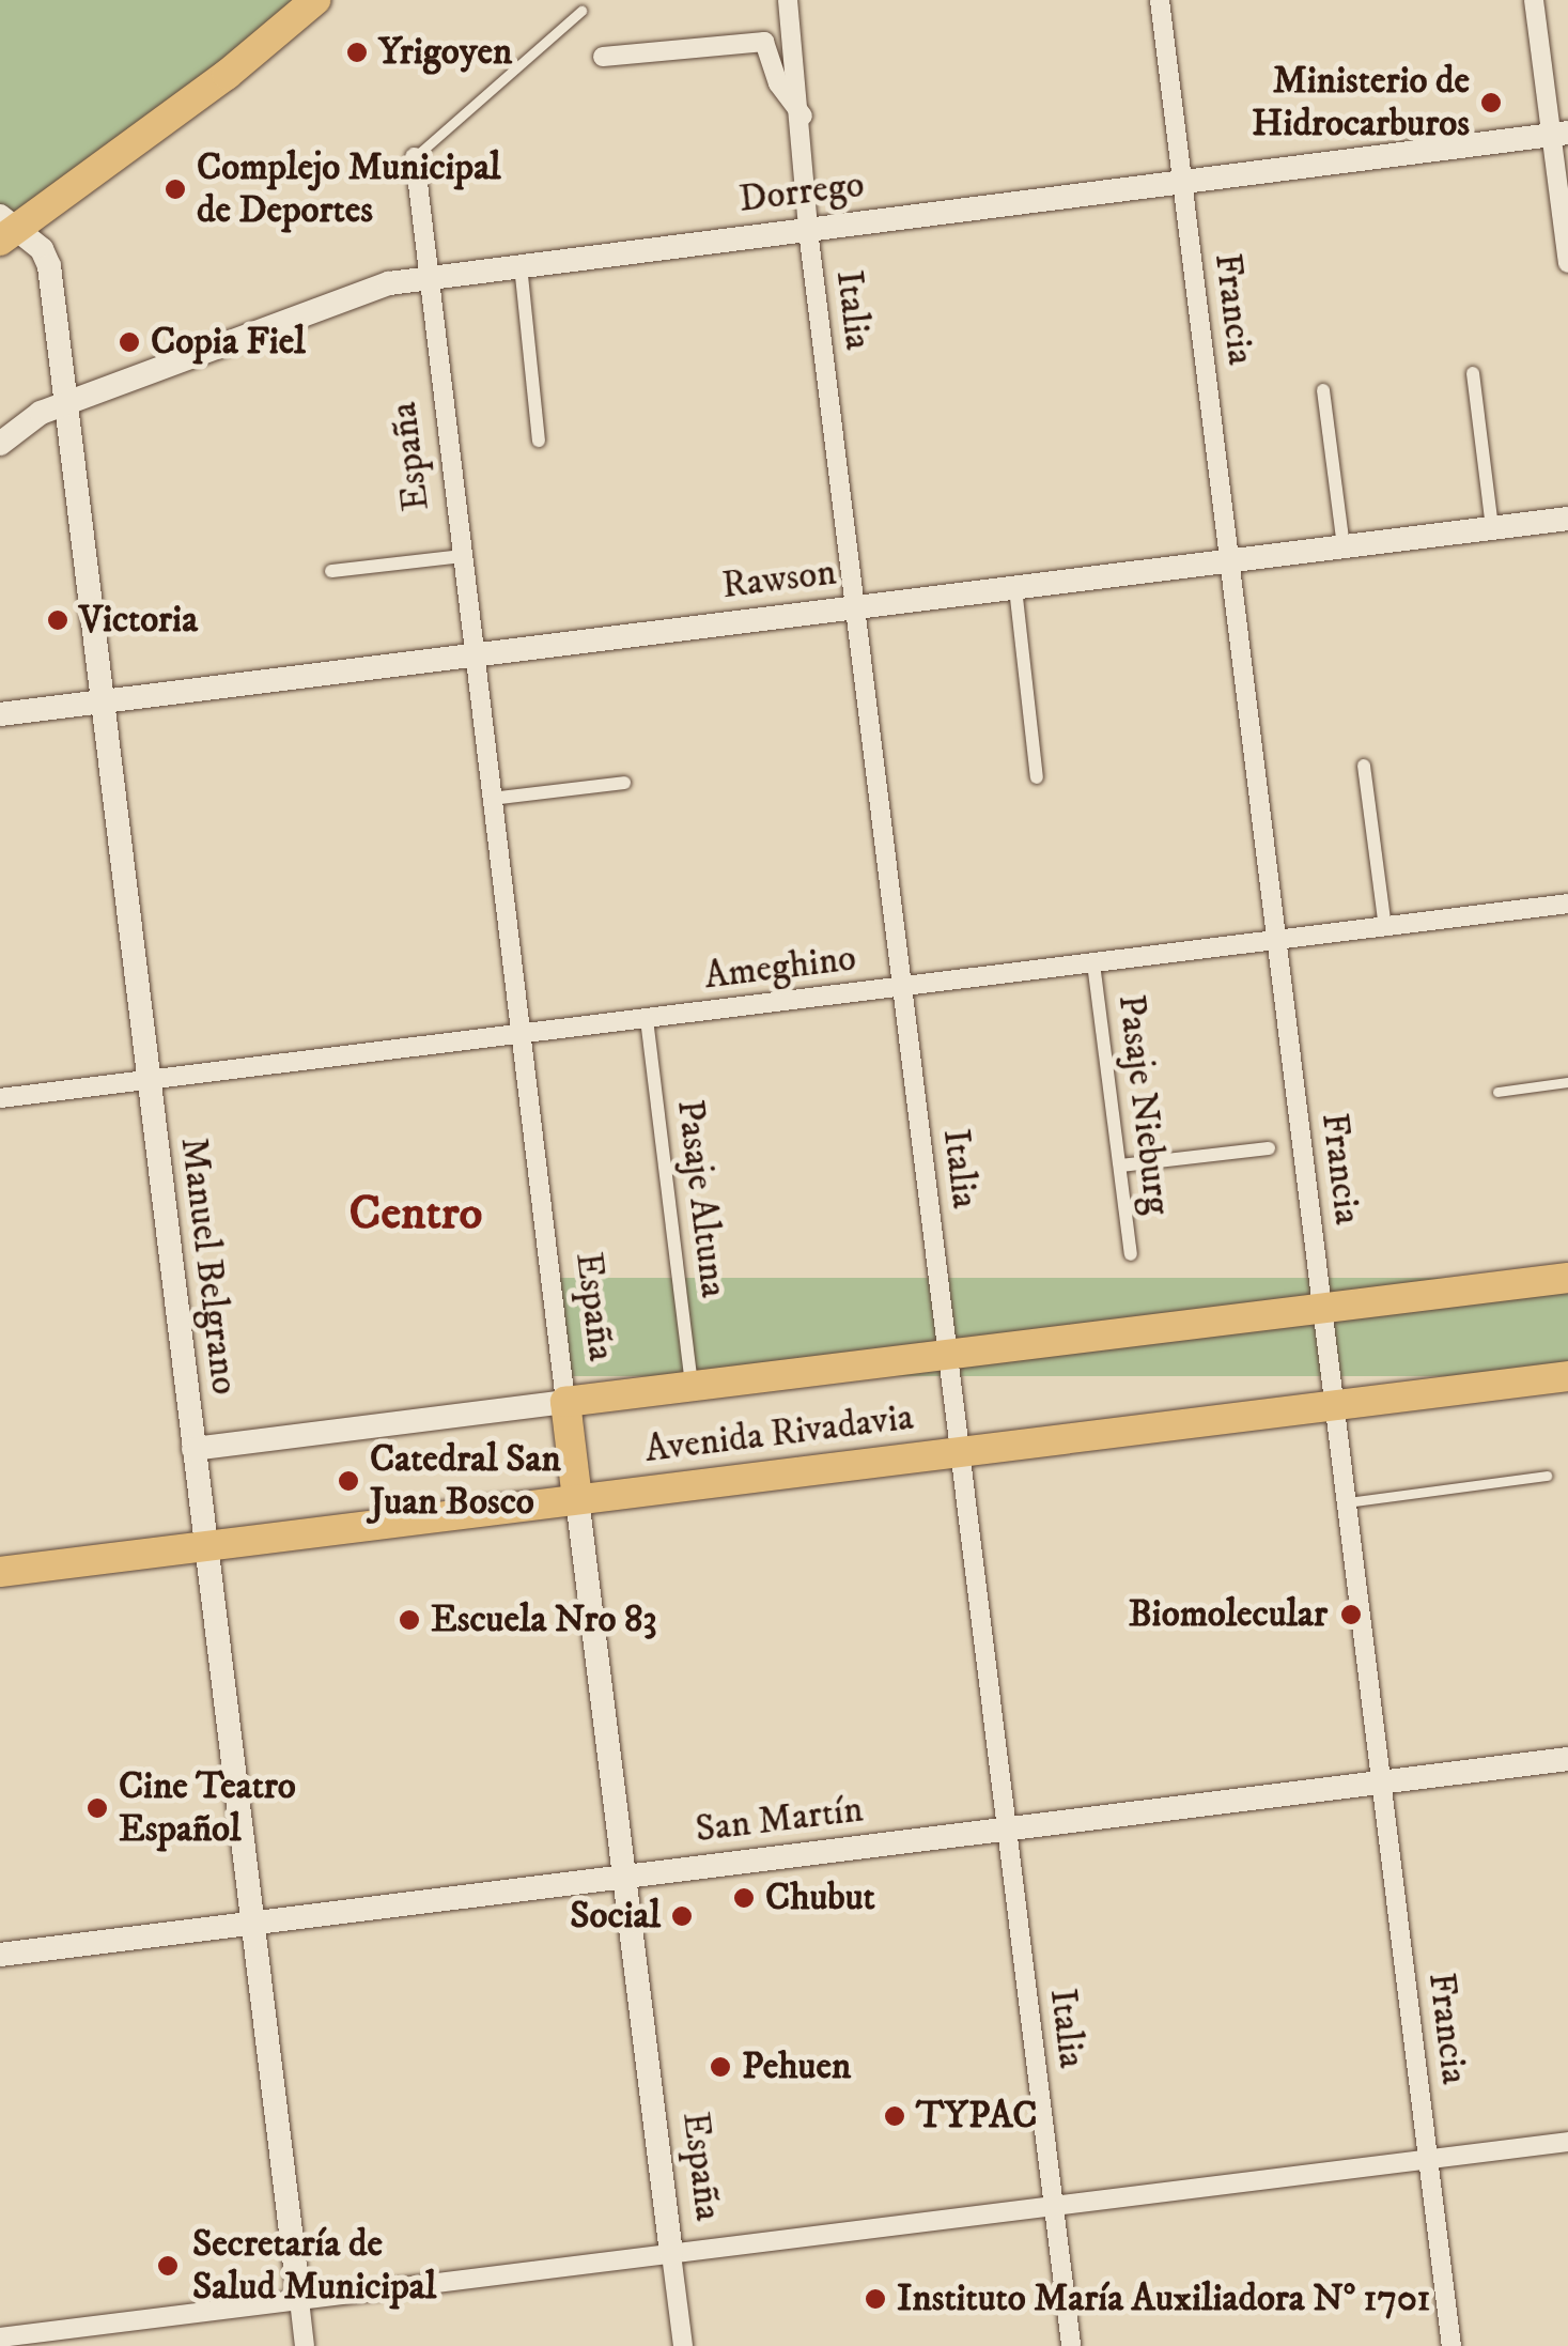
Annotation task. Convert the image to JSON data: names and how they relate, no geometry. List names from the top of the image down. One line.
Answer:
{"streets":{"main road":["España","Avenida Rivadavia"],"street":["Dorrego","Francia","Italia","Rawson","Ameghino","Pasaje Nieburg","Pasaje Altuna","Manuel Belgrano","San Martín"]},"crossings":[["Dorrego","Francia"],["Dorrego","Italia"],["Dorrego","España"],["Dorrego","Manuel Belgrano"],["Francia","Rawson"],["Francia","Ameghino"],["Francia","Avenida Rivadavia"],["Francia","San Martín"],["Italia","Rawson"],["Italia","Ameghino"],["Italia","Avenida Rivadavia"],["Italia","San Martín"],["España","Rawson"],["España","Ameghino"],["España","Avenida Rivadavia"],["España","San Martín"],["Rawson","Manuel Belgrano"],["Ameghino","Pasaje Nieburg"],["Ameghino","Pasaje Altuna"],["Ameghino","Manuel Belgrano"],["Pasaje Altuna","Avenida Rivadavia"],["Manuel Belgrano","Avenida Rivadavia"],["Manuel Belgrano","San Martín"]],"districts":["Centro"],"places":["Yrigoyen","Ministerio de Hidrocarburos","Complejo Municipal de Deportes","Copia Fiel","Victoria","Catedral San Juan Bosco","Biomolecular","Escuela Nro 83","Cine Teatro Español","Chubut","Social","Pehuen","TYPAC","Secretaría de Salud Municipal","Instituto María Auxiliadora N° 1701"]}
